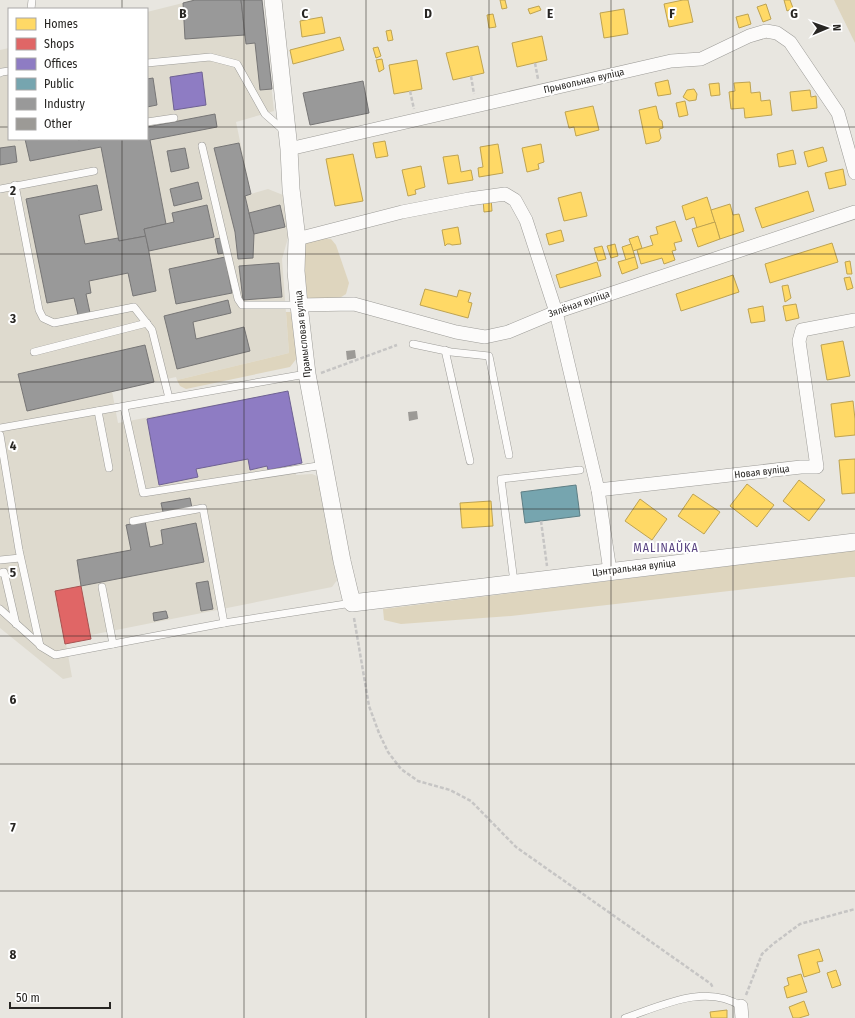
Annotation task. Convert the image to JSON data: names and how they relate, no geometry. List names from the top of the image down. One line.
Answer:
{"streets":{"street":["Прывольная вуліца","Зялёная вуліца","Прамысловая вуліца","Новая вуліца","Цэнтральная вуліца"]},"crossings":[["Прывольная вуліца","Прамысловая вуліца"],["Зялёная вуліца","Прамысловая вуліца"],["Прамысловая вуліца","Цэнтральная вуліца"]],"districts":["MALINAŬKA"],"legend":["Homes","Shops","Offices","Public","Industry","Other"],"scale_bar":"50 m","north":"right","grid":{"columns":["B","C","D","E","F","G"],"rows":["2","3","4","5","6","7","8"]}}
